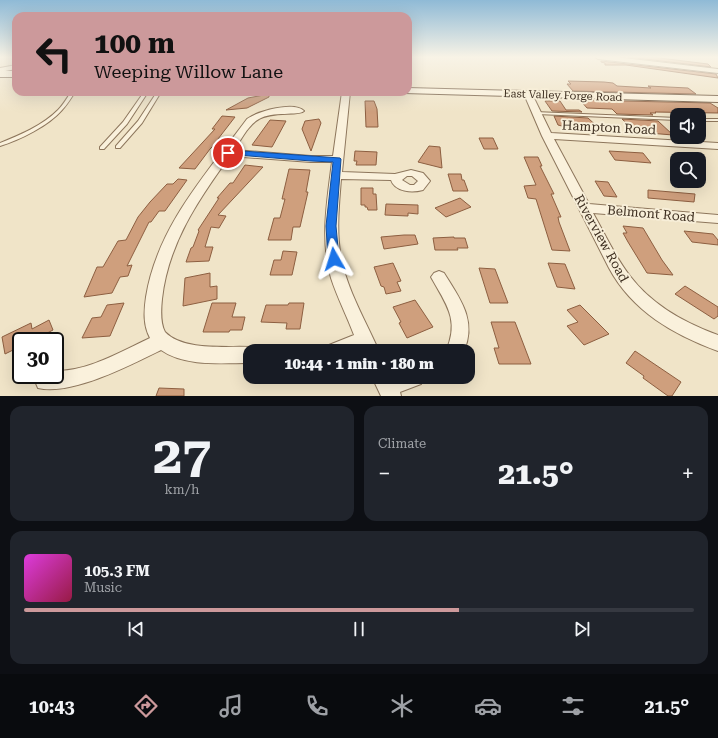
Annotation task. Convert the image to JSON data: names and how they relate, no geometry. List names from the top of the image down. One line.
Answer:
{"streets":{"main road":["East Valley Forge Road"],"street":["Hampton Road","Belmont Road","Riverview Road"]},"crossings":[["East Valley Forge Road","Riverview Road"],["Hampton Road","Riverview Road"],["Belmont Road","Riverview Road"]],"page":{"turn":["100 m","Weeping Willow Lane"],"limit":"30","trip":"10:44 · 1 min · 180 m","tile":[["27","km/h"],"Climate"],"heat":["−","21.5°","+"],"song":["105.3 FM","Music"],"tabs":["10:43","21.5°"]}}
